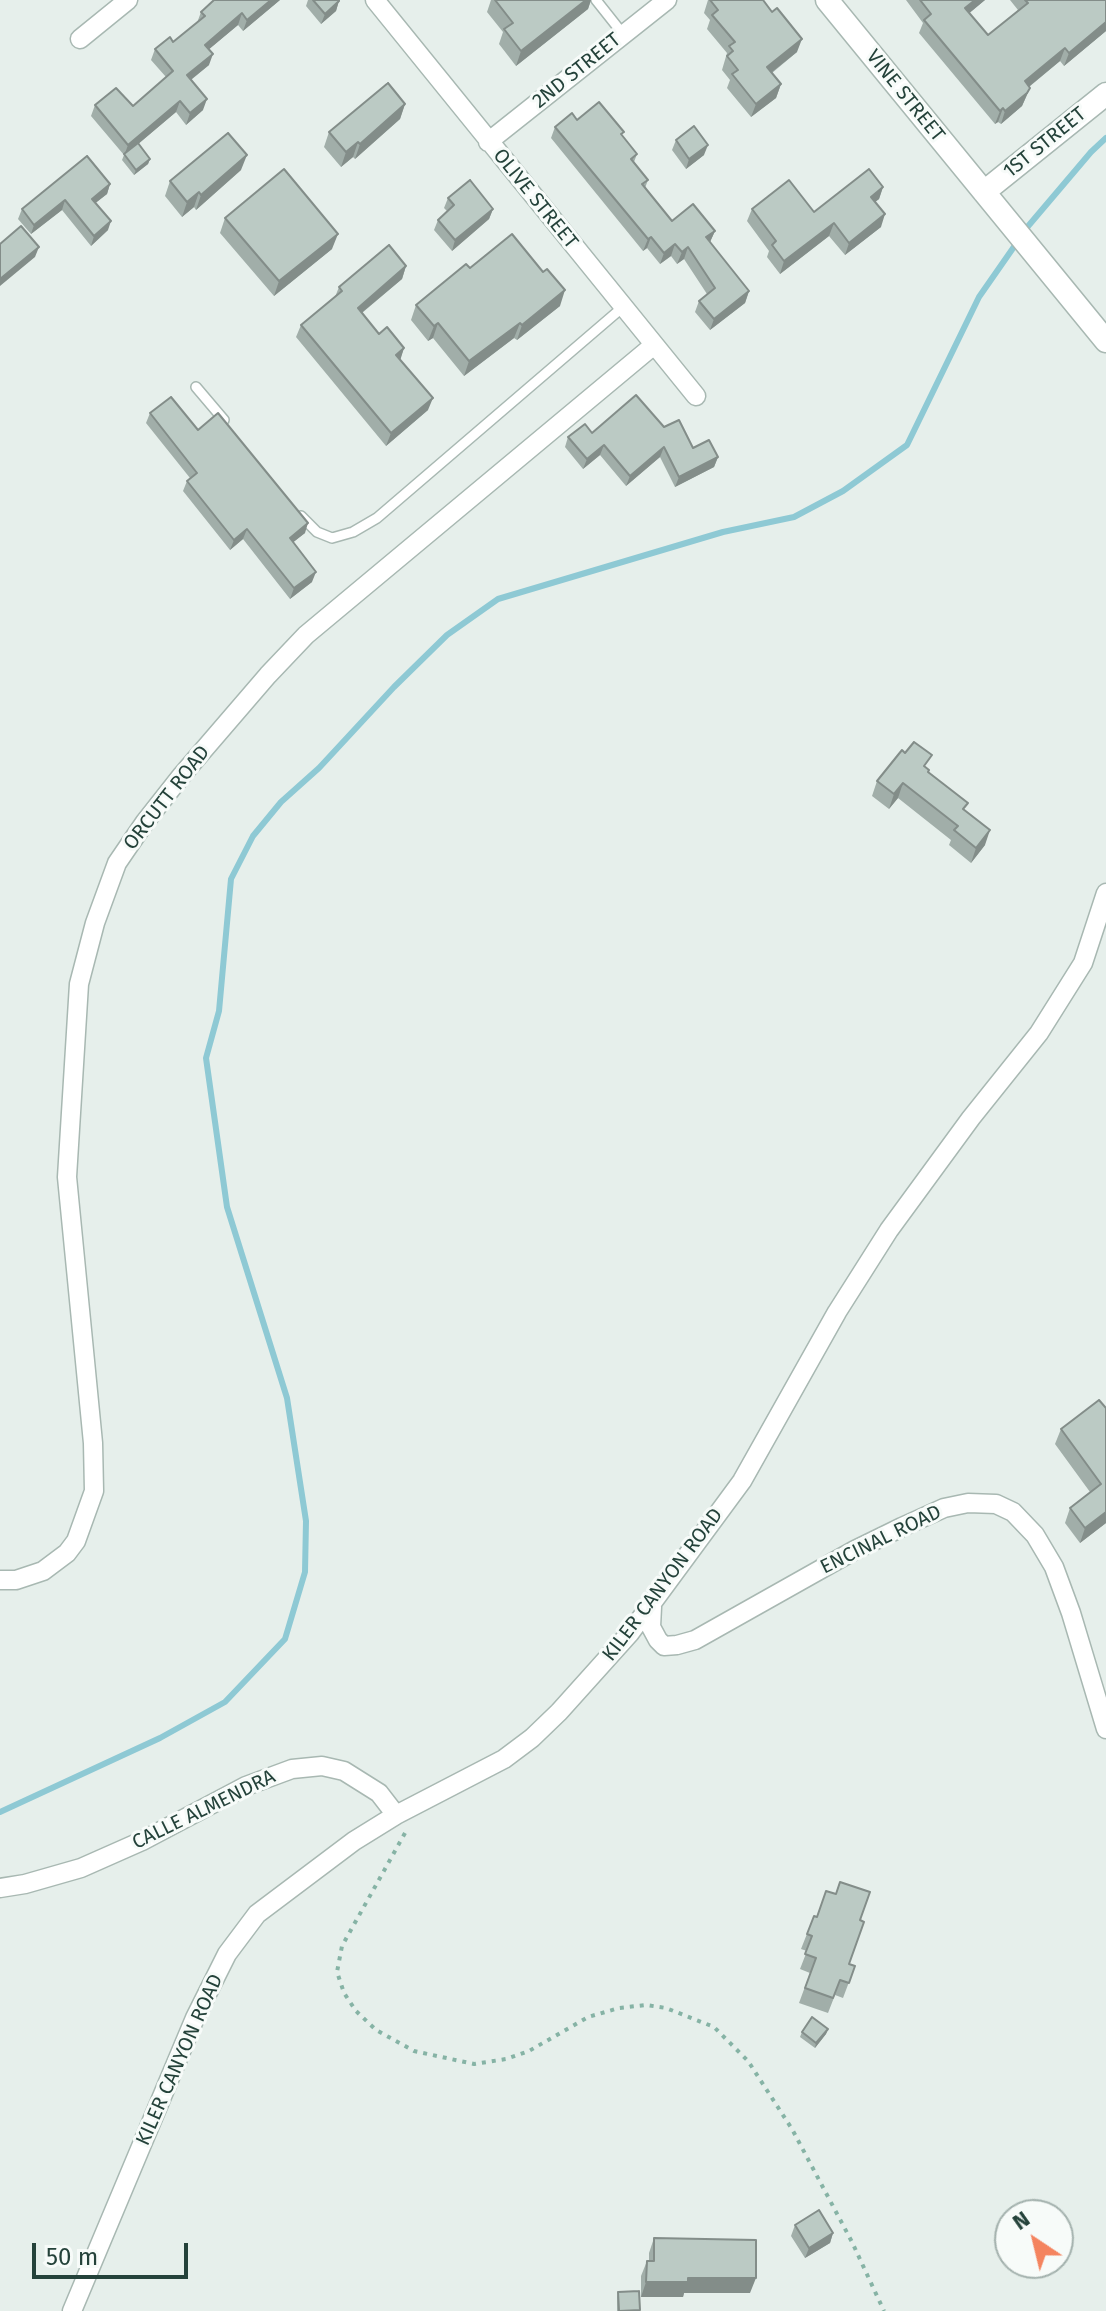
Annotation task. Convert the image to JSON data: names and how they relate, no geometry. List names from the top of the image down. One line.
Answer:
{"streets":{"street":["2ND STREET","VINE STREET","1ST STREET","OLIVE STREET","ORCUTT ROAD","ENCINAL ROAD","KILER CANYON ROAD","CALLE ALMENDRA"]},"crossings":[["2ND STREET","OLIVE STREET"],["VINE STREET","1ST STREET"],["OLIVE STREET","ORCUTT ROAD"],["ENCINAL ROAD","KILER CANYON ROAD"],["KILER CANYON ROAD","CALLE ALMENDRA"]],"scale_bar":"50 m","north":"top left"}
